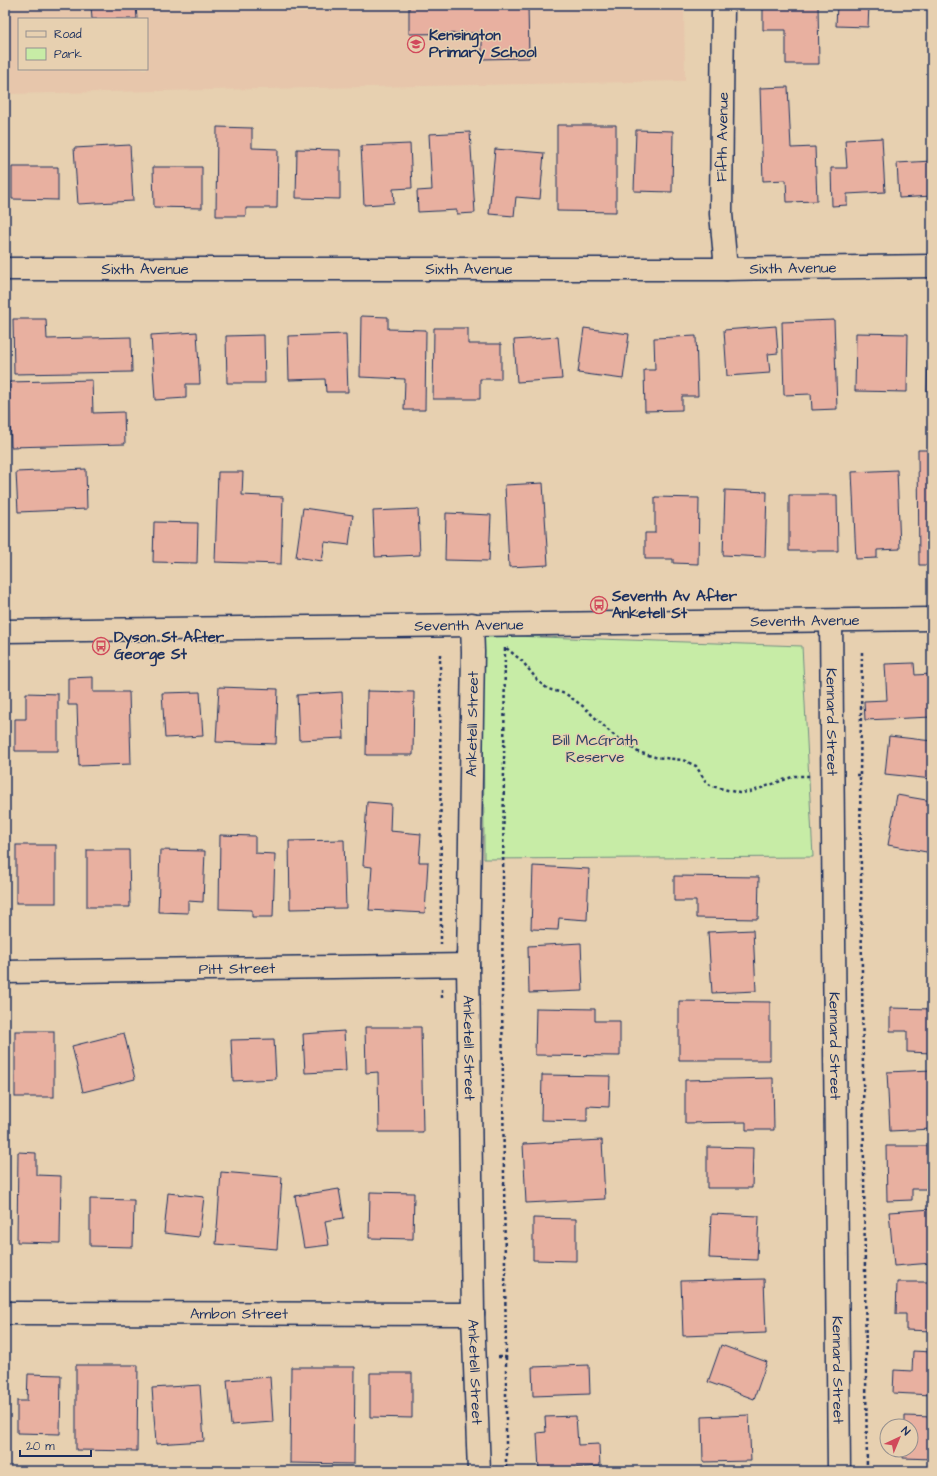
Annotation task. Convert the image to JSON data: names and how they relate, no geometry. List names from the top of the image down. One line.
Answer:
{"streets":{"street":["Fifth Avenue","Sixth Avenue","Seventh Avenue","Kennard Street","Anketell Street","Pitt Street","Ambon Street"]},"crossings":[["Fifth Avenue","Sixth Avenue"],["Seventh Avenue","Kennard Street"],["Seventh Avenue","Anketell Street"],["Anketell Street","Pitt Street"],["Anketell Street","Ambon Street"]],"parks":["Bill McGrath Reserve"],"places":{"school or university":["Kensington Primary School"],"bus stop":["Seventh Av After Anketell St","Dyson St After George St"]},"legend":["Road","Park"],"scale_bar":"20 m","north":"top right"}
